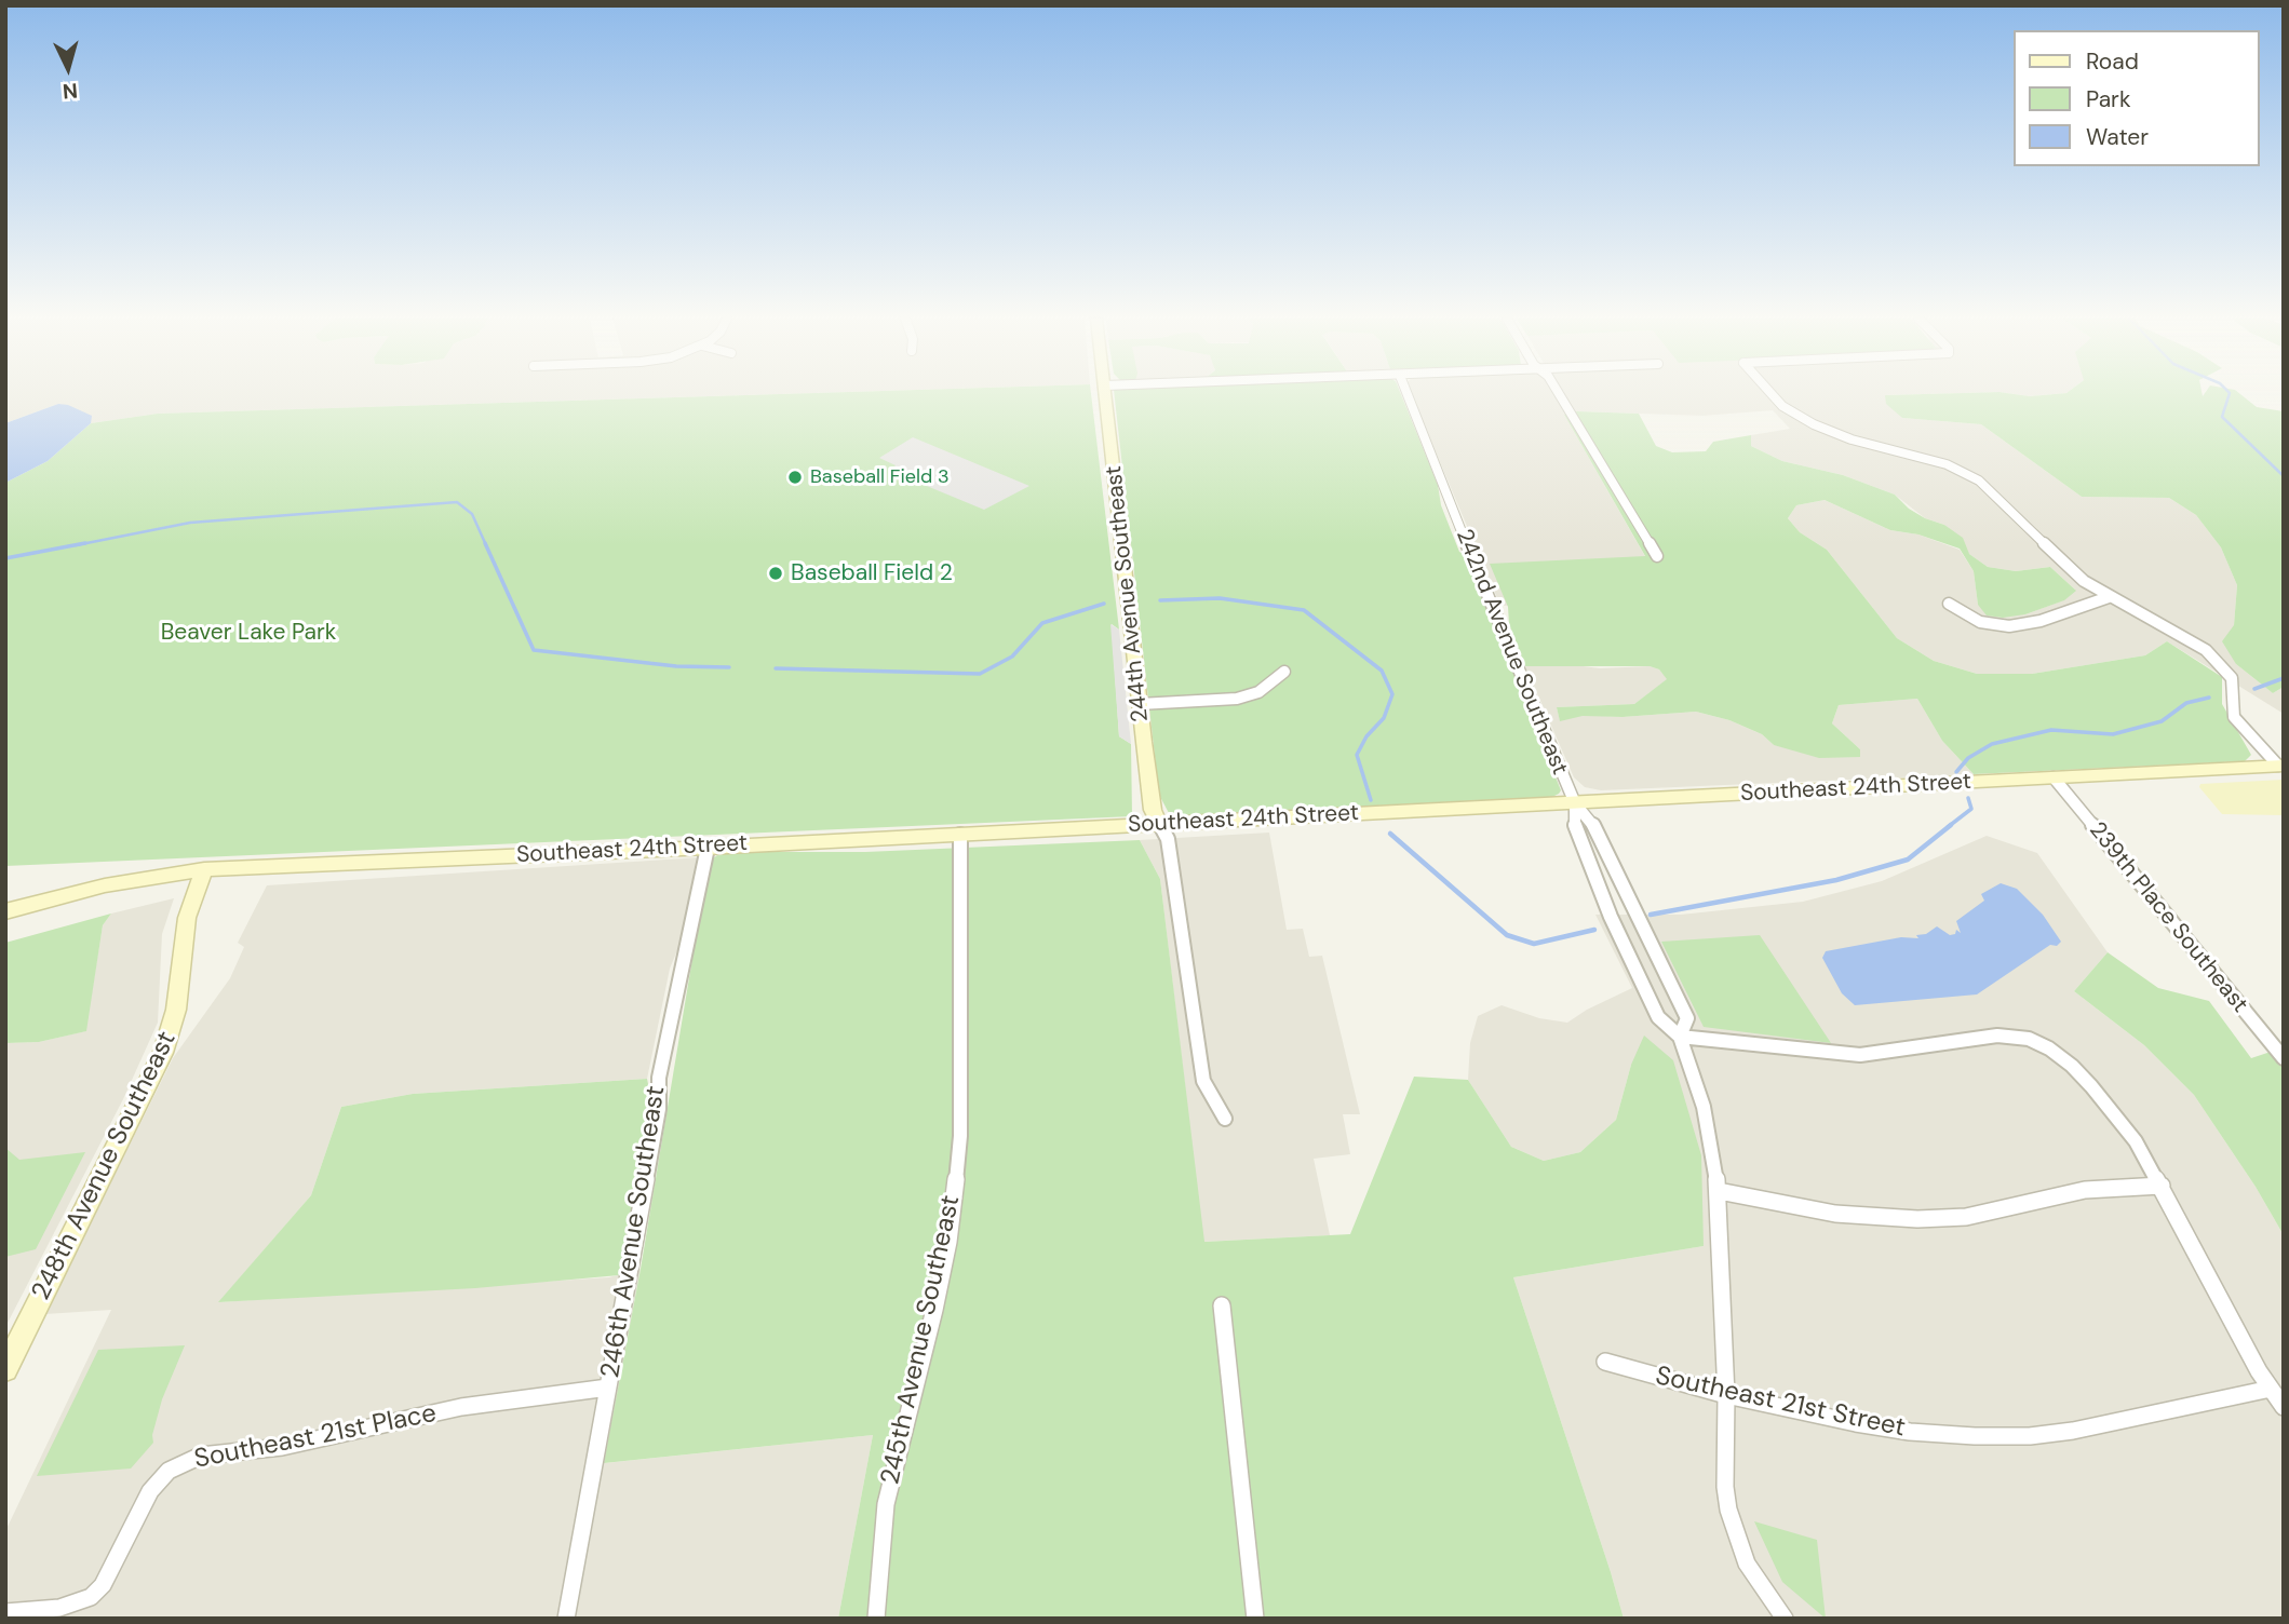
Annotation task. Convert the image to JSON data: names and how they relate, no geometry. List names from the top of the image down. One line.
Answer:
{"streets":{"street":["244th Avenue Southeast","242nd Avenue Southeast","Southeast 24th Street","239th Place Southeast","248th Avenue Southeast","246th Avenue Southeast","245th Avenue Southeast","Southeast 21st Street","Southeast 21st Place"]},"crossings":[["244th Avenue Southeast","Southeast 24th Street"],["242nd Avenue Southeast","Southeast 24th Street"],["242nd Avenue Southeast","Southeast 21st Street"],["Southeast 24th Street","239th Place Southeast"],["Southeast 24th Street","248th Avenue Southeast"],["Southeast 24th Street","246th Avenue Southeast"],["Southeast 24th Street","245th Avenue Southeast"],["246th Avenue Southeast","Southeast 21st Place"]],"parks":["Beaver Lake Park"],"places":["Baseball Field 3","Baseball Field 2"],"legend":["Road","Park","Water"],"north":"bottom"}
